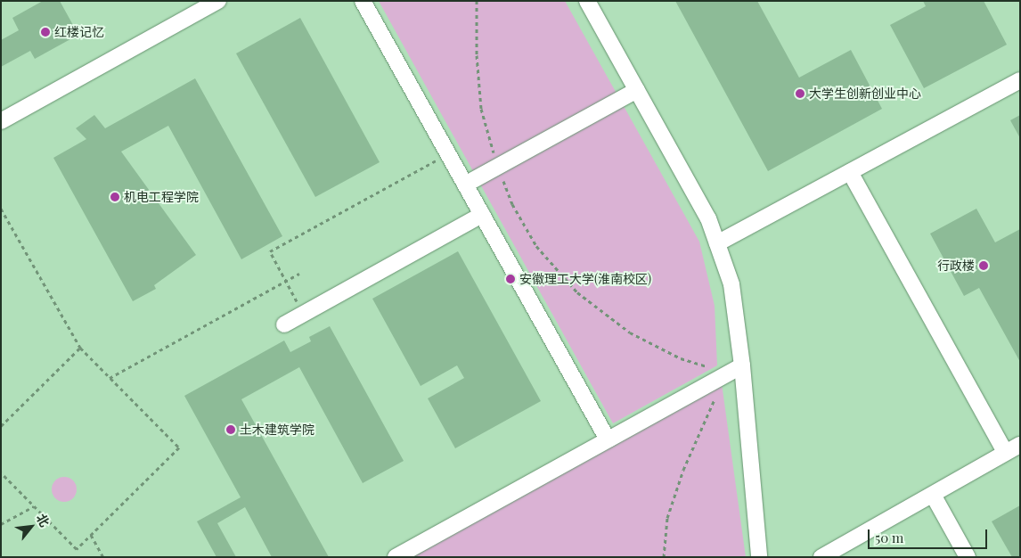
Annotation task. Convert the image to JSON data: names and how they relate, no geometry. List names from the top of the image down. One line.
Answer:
{"places":["红楼记忆","大学生创新创业中心","机电工程学院","行政楼","安徽理工大学(淮南校区)","土木建筑学院"],"scale_bar":"50 m","north":"top right"}
